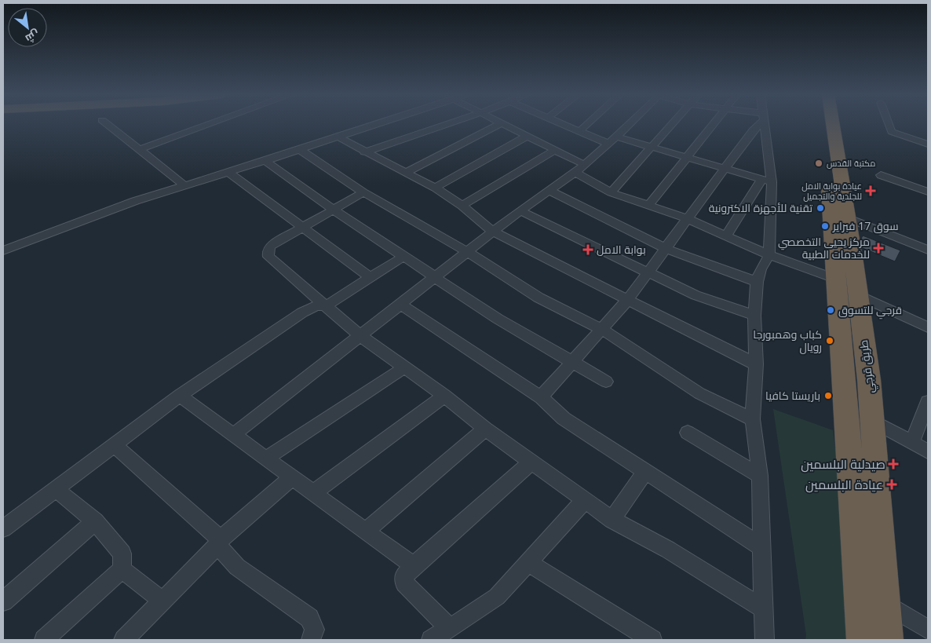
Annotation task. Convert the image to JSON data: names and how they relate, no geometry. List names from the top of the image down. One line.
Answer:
{"streets":{"highway":["طريق قرجي"]},"places":{"other":["مكتبة القدس","تقنية للأجهزة الاكترونية","سوق 17 فبراير","قرجي للتسوق","كباب وهمبورجا رويال","باريستا كافيا"],"health":["عيادة بوابة الامل للجلدية والتجميل","مركز يحيى التخصصي للخدمات الطبية","بوابة الامل","صيدلية البلسمين","عيادة البلسمين"]},"north":"bottom right"}
